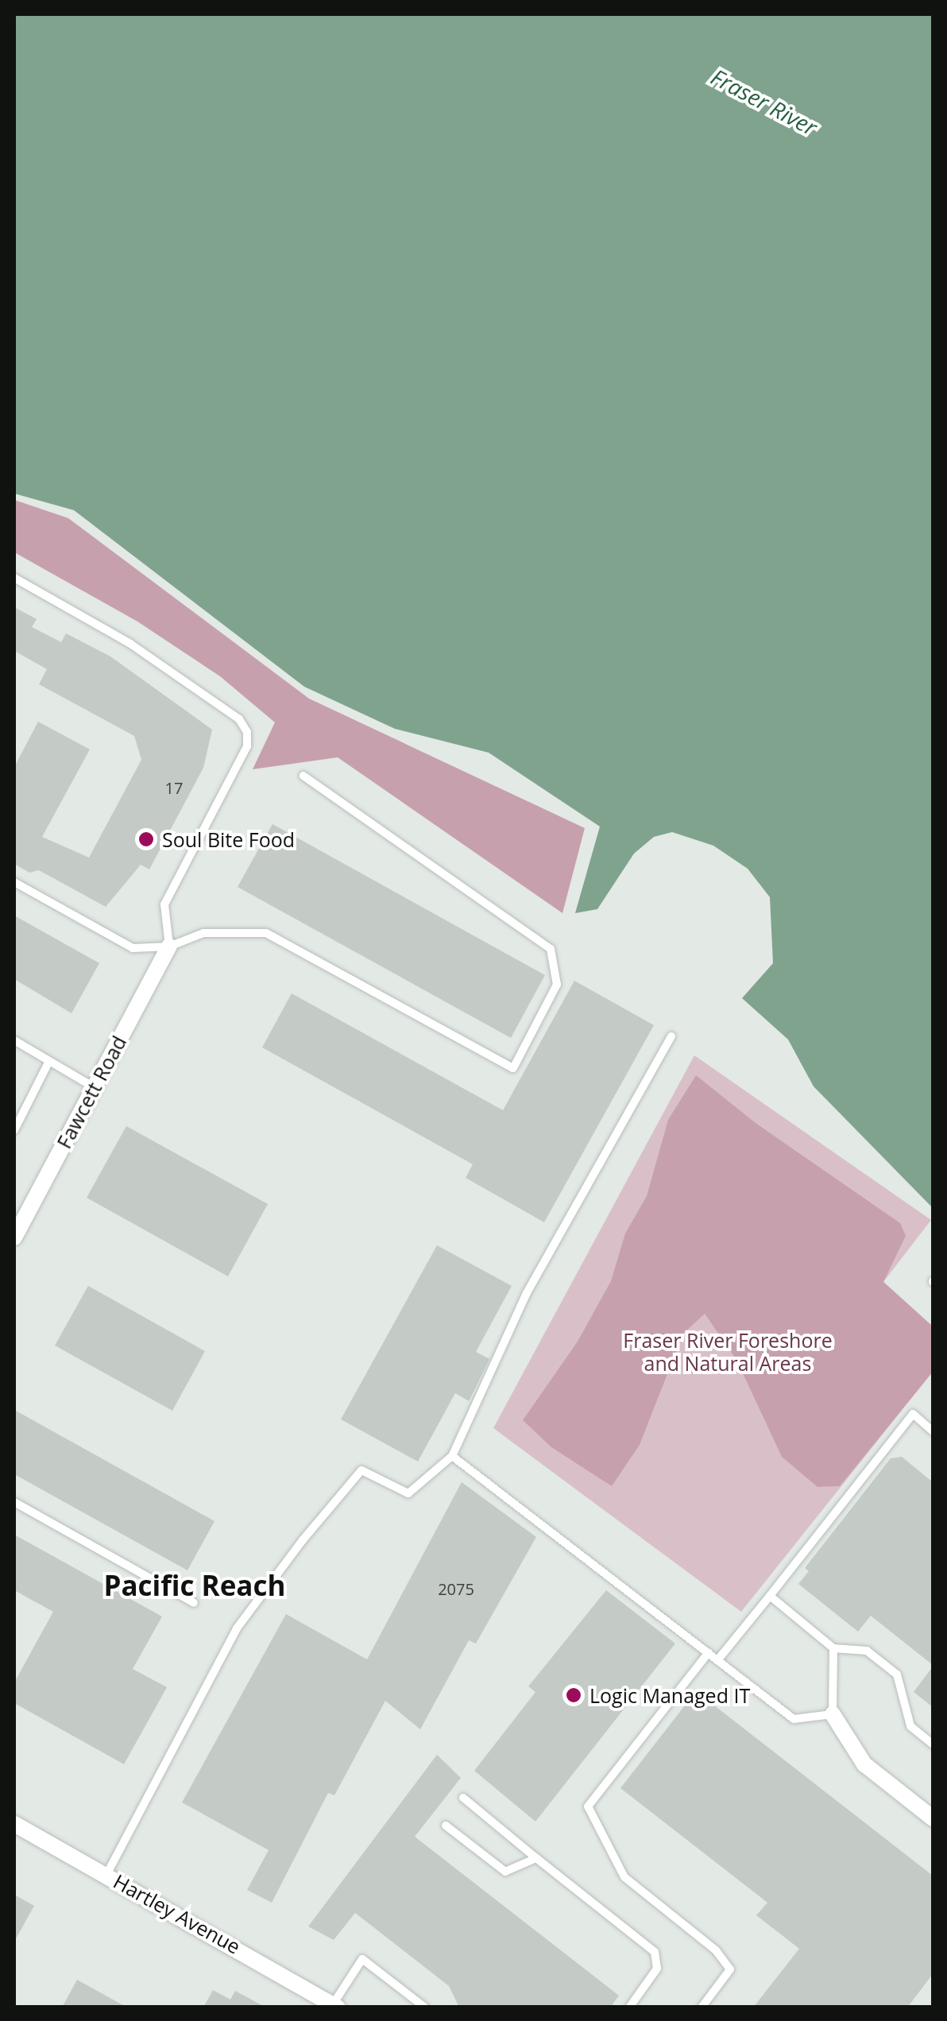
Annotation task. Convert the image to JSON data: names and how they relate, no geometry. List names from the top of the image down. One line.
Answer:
{"streets":{"street":["Fawcett Road","Hartley Avenue"]},"districts":["Pacific Reach"],"water":["Fraser River"],"parks":["Fraser River Foreshore and Natural Areas"],"places":["Soul Bite Food","Logic Managed IT"],"house_numbers":["17","2075"]}
